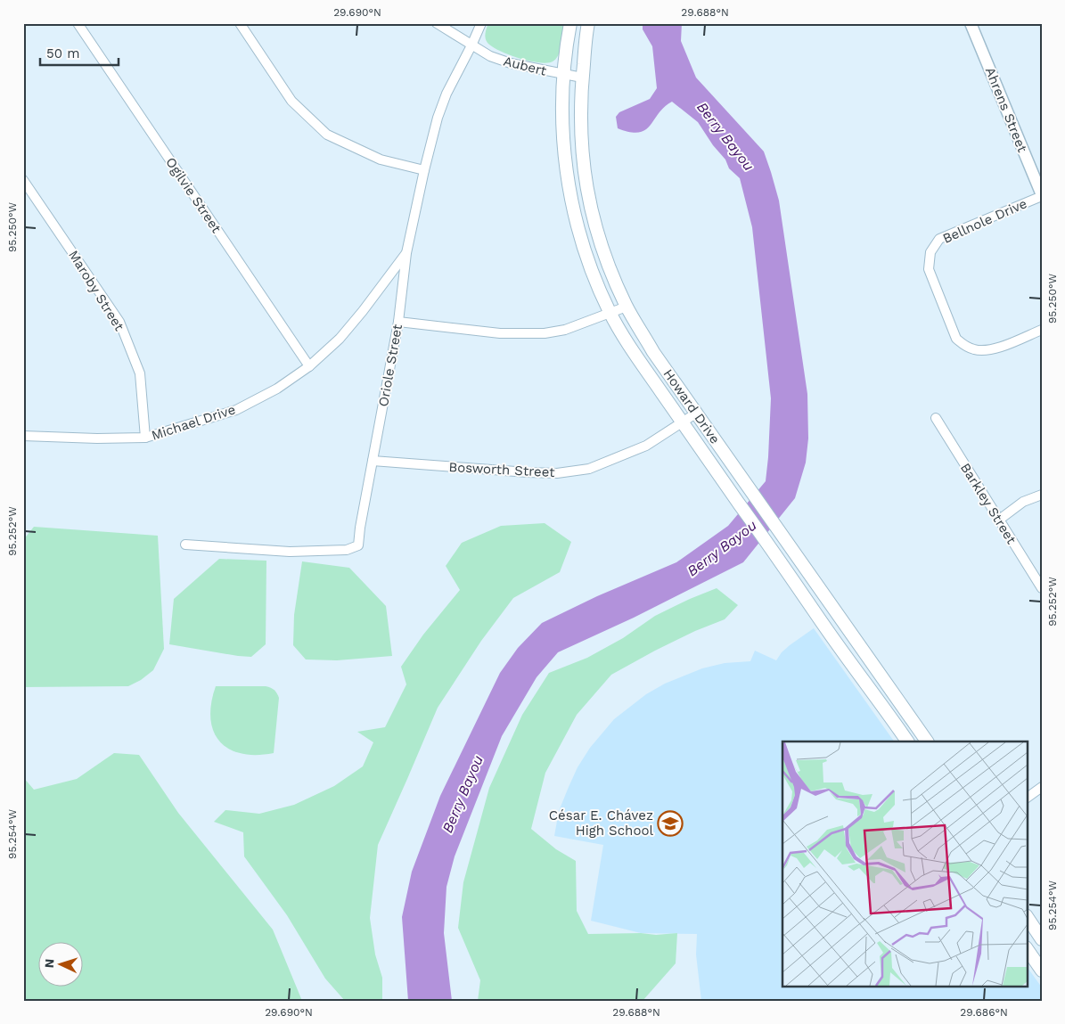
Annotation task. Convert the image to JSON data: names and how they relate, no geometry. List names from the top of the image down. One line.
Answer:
{"streets":{"main road":["Howard Drive"],"street":["Aubert","Ahrens Street","Ogilvie Street","Bellnole Drive","Maroby Street","Oriole Street","Michael Drive","Bosworth Street","Barkley Street"]},"crossings":[["Aubert","Oriole Street"],["Aubert","Howard Drive"],["Ahrens Street","Bellnole Drive"],["Ogilvie Street","Michael Drive"],["Maroby Street","Michael Drive"],["Oriole Street","Michael Drive"],["Oriole Street","Bosworth Street"],["Howard Drive","Bosworth Street"]],"water":["Berry Bayou"],"places":{"school or university":["César E. Chávez High School"]},"scale_bar":"50 m","north":"left","coordinates":["29.690°N","29.688°N","95.250°W","95.252°W","95.254°W","29.686°N"]}
